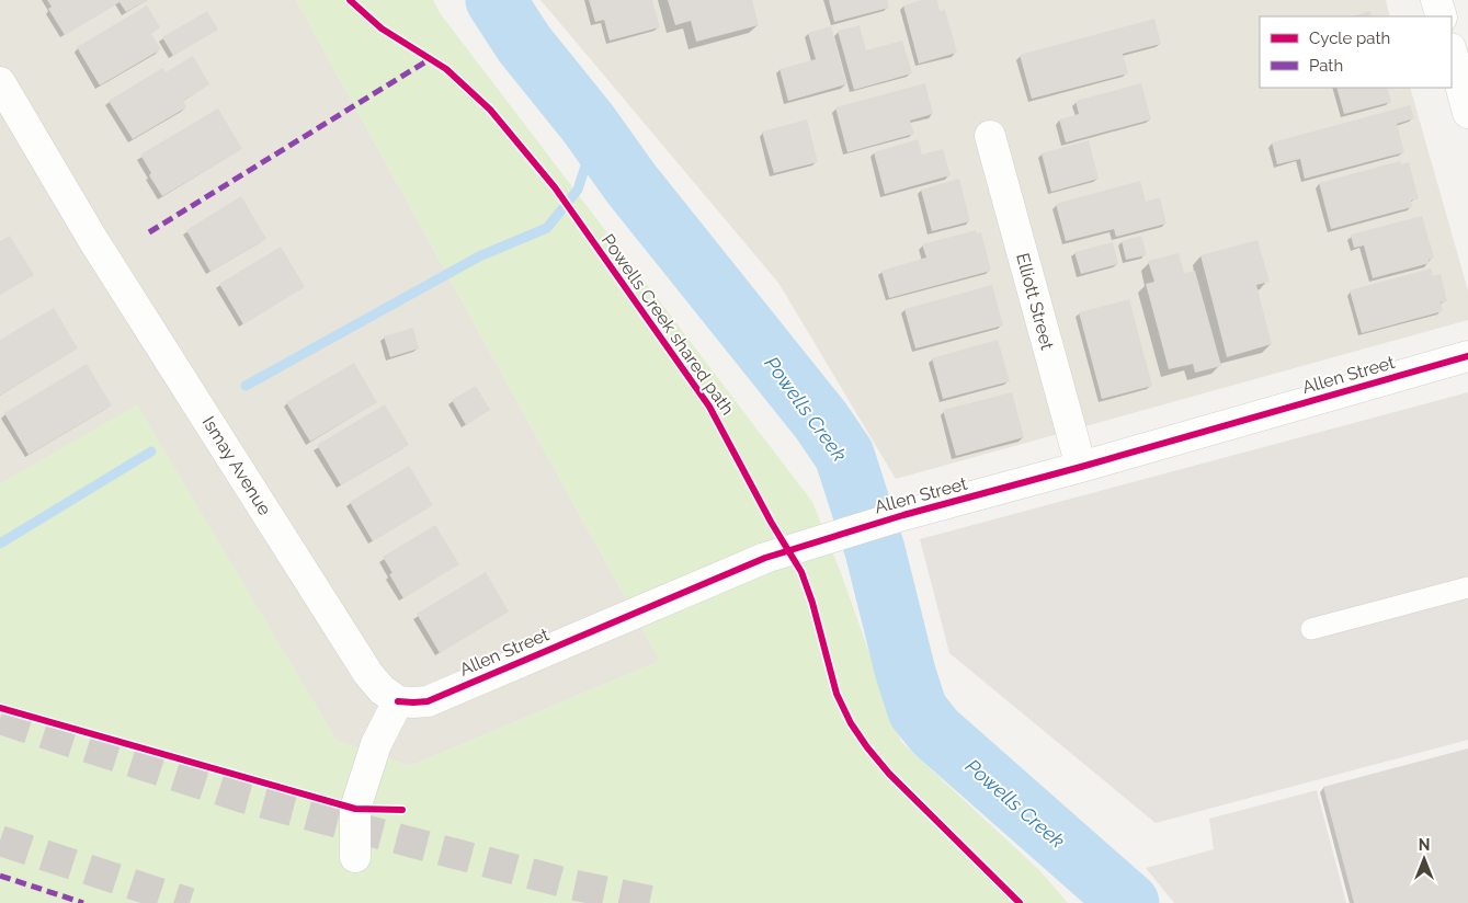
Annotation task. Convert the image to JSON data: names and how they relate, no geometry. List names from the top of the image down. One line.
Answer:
{"streets":{"street":["Elliott Street","Allen Street","Ismay Avenue"],"cycle path":["Powells Creek shared path"]},"crossings":[["Elliott Street","Allen Street"],["Allen Street","Ismay Avenue"]],"water":["Powells Creek"],"legend":["Cycle path","Path"],"north":"top"}
